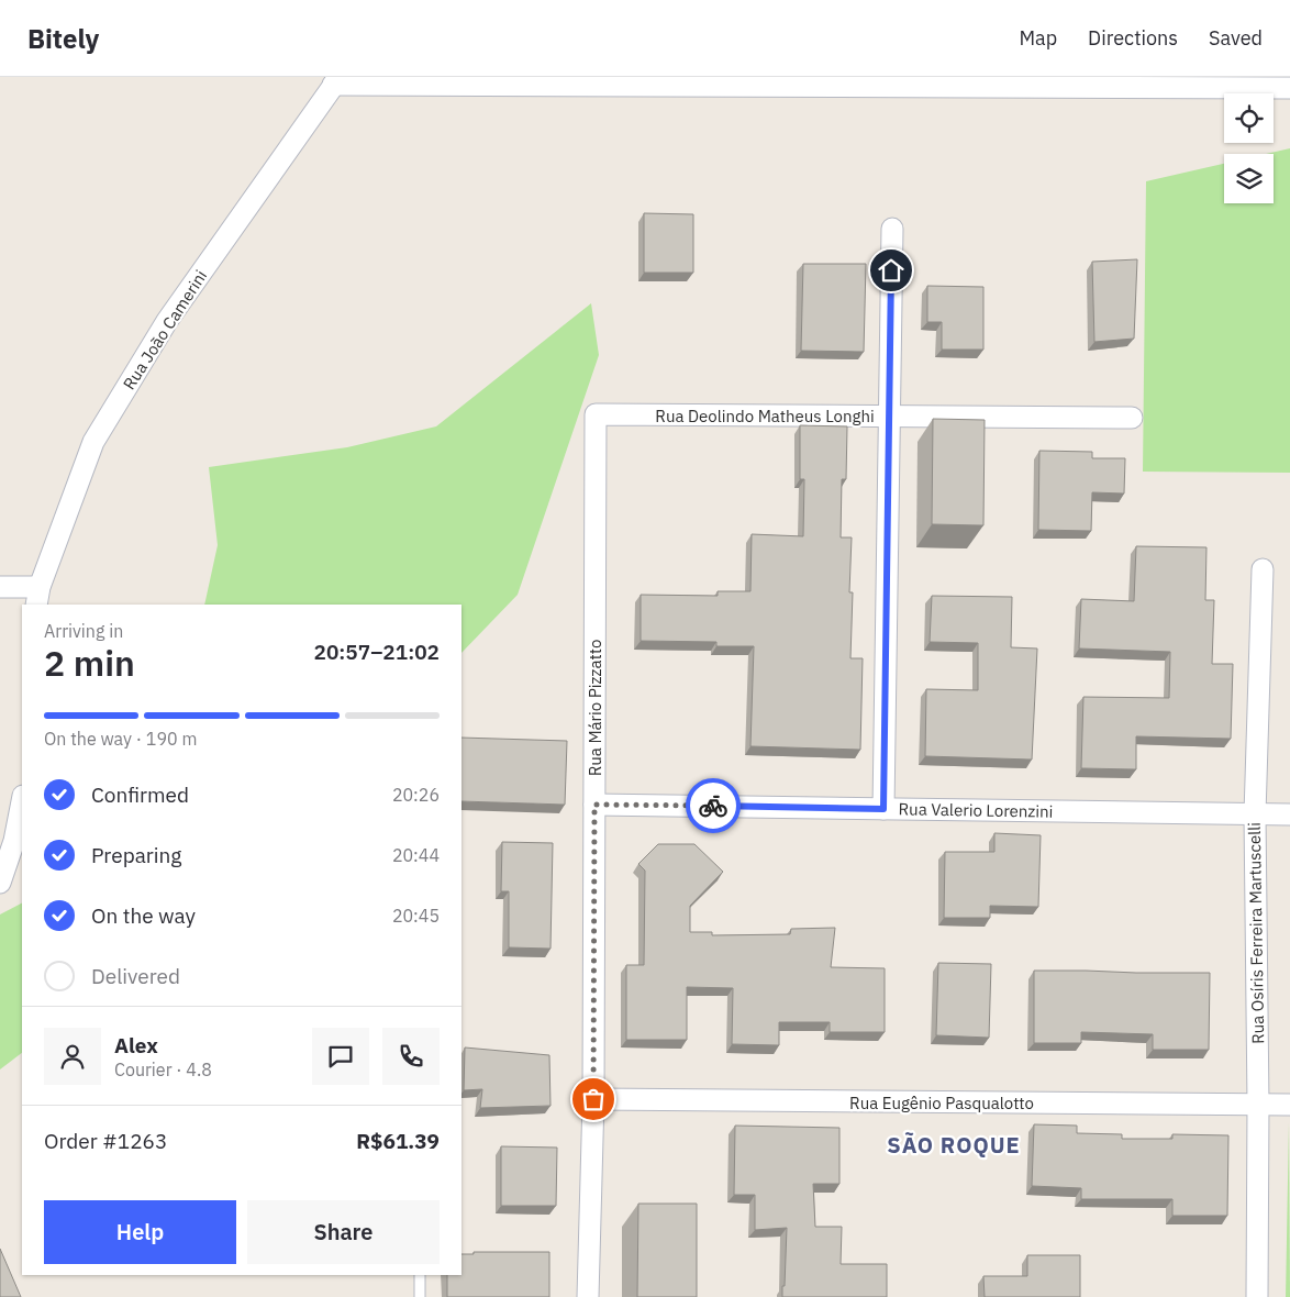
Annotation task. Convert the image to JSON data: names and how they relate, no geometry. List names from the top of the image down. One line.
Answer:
{"streets":{"street":["Rua João Camerini","Rua Deolindo Matheus Longhi","Rua Mário Pizzatto","Rua Valerio Lorenzini","Rua Osíris Ferreira Martuscelli","Rua Eugênio Pasqualotto"]},"crossings":[["Rua Deolindo Matheus Longhi","Rua Mário Pizzatto"],["Rua Mário Pizzatto","Rua Valerio Lorenzini"],["Rua Mário Pizzatto","Rua Eugênio Pasqualotto"],["Rua Valerio Lorenzini","Rua Osíris Ferreira Martuscelli"],["Rua Osíris Ferreira Martuscelli","Rua Eugênio Pasqualotto"]],"districts":["SÃO ROQUE"],"page":{"header":"Bitely","nav":["Map","Directions","Saved"],"heading":["2 min","Arriving in","20:57–21:02"],"panel":["Alex","Courier · 4.8","Order #1263","R$61.39"],"bar":"On the way · 190 m","list":[["Confirmed","20:26"],["Preparing","20:44"],["On the way","20:45"],"Delivered"],"buttons":["Help","Share"]}}
